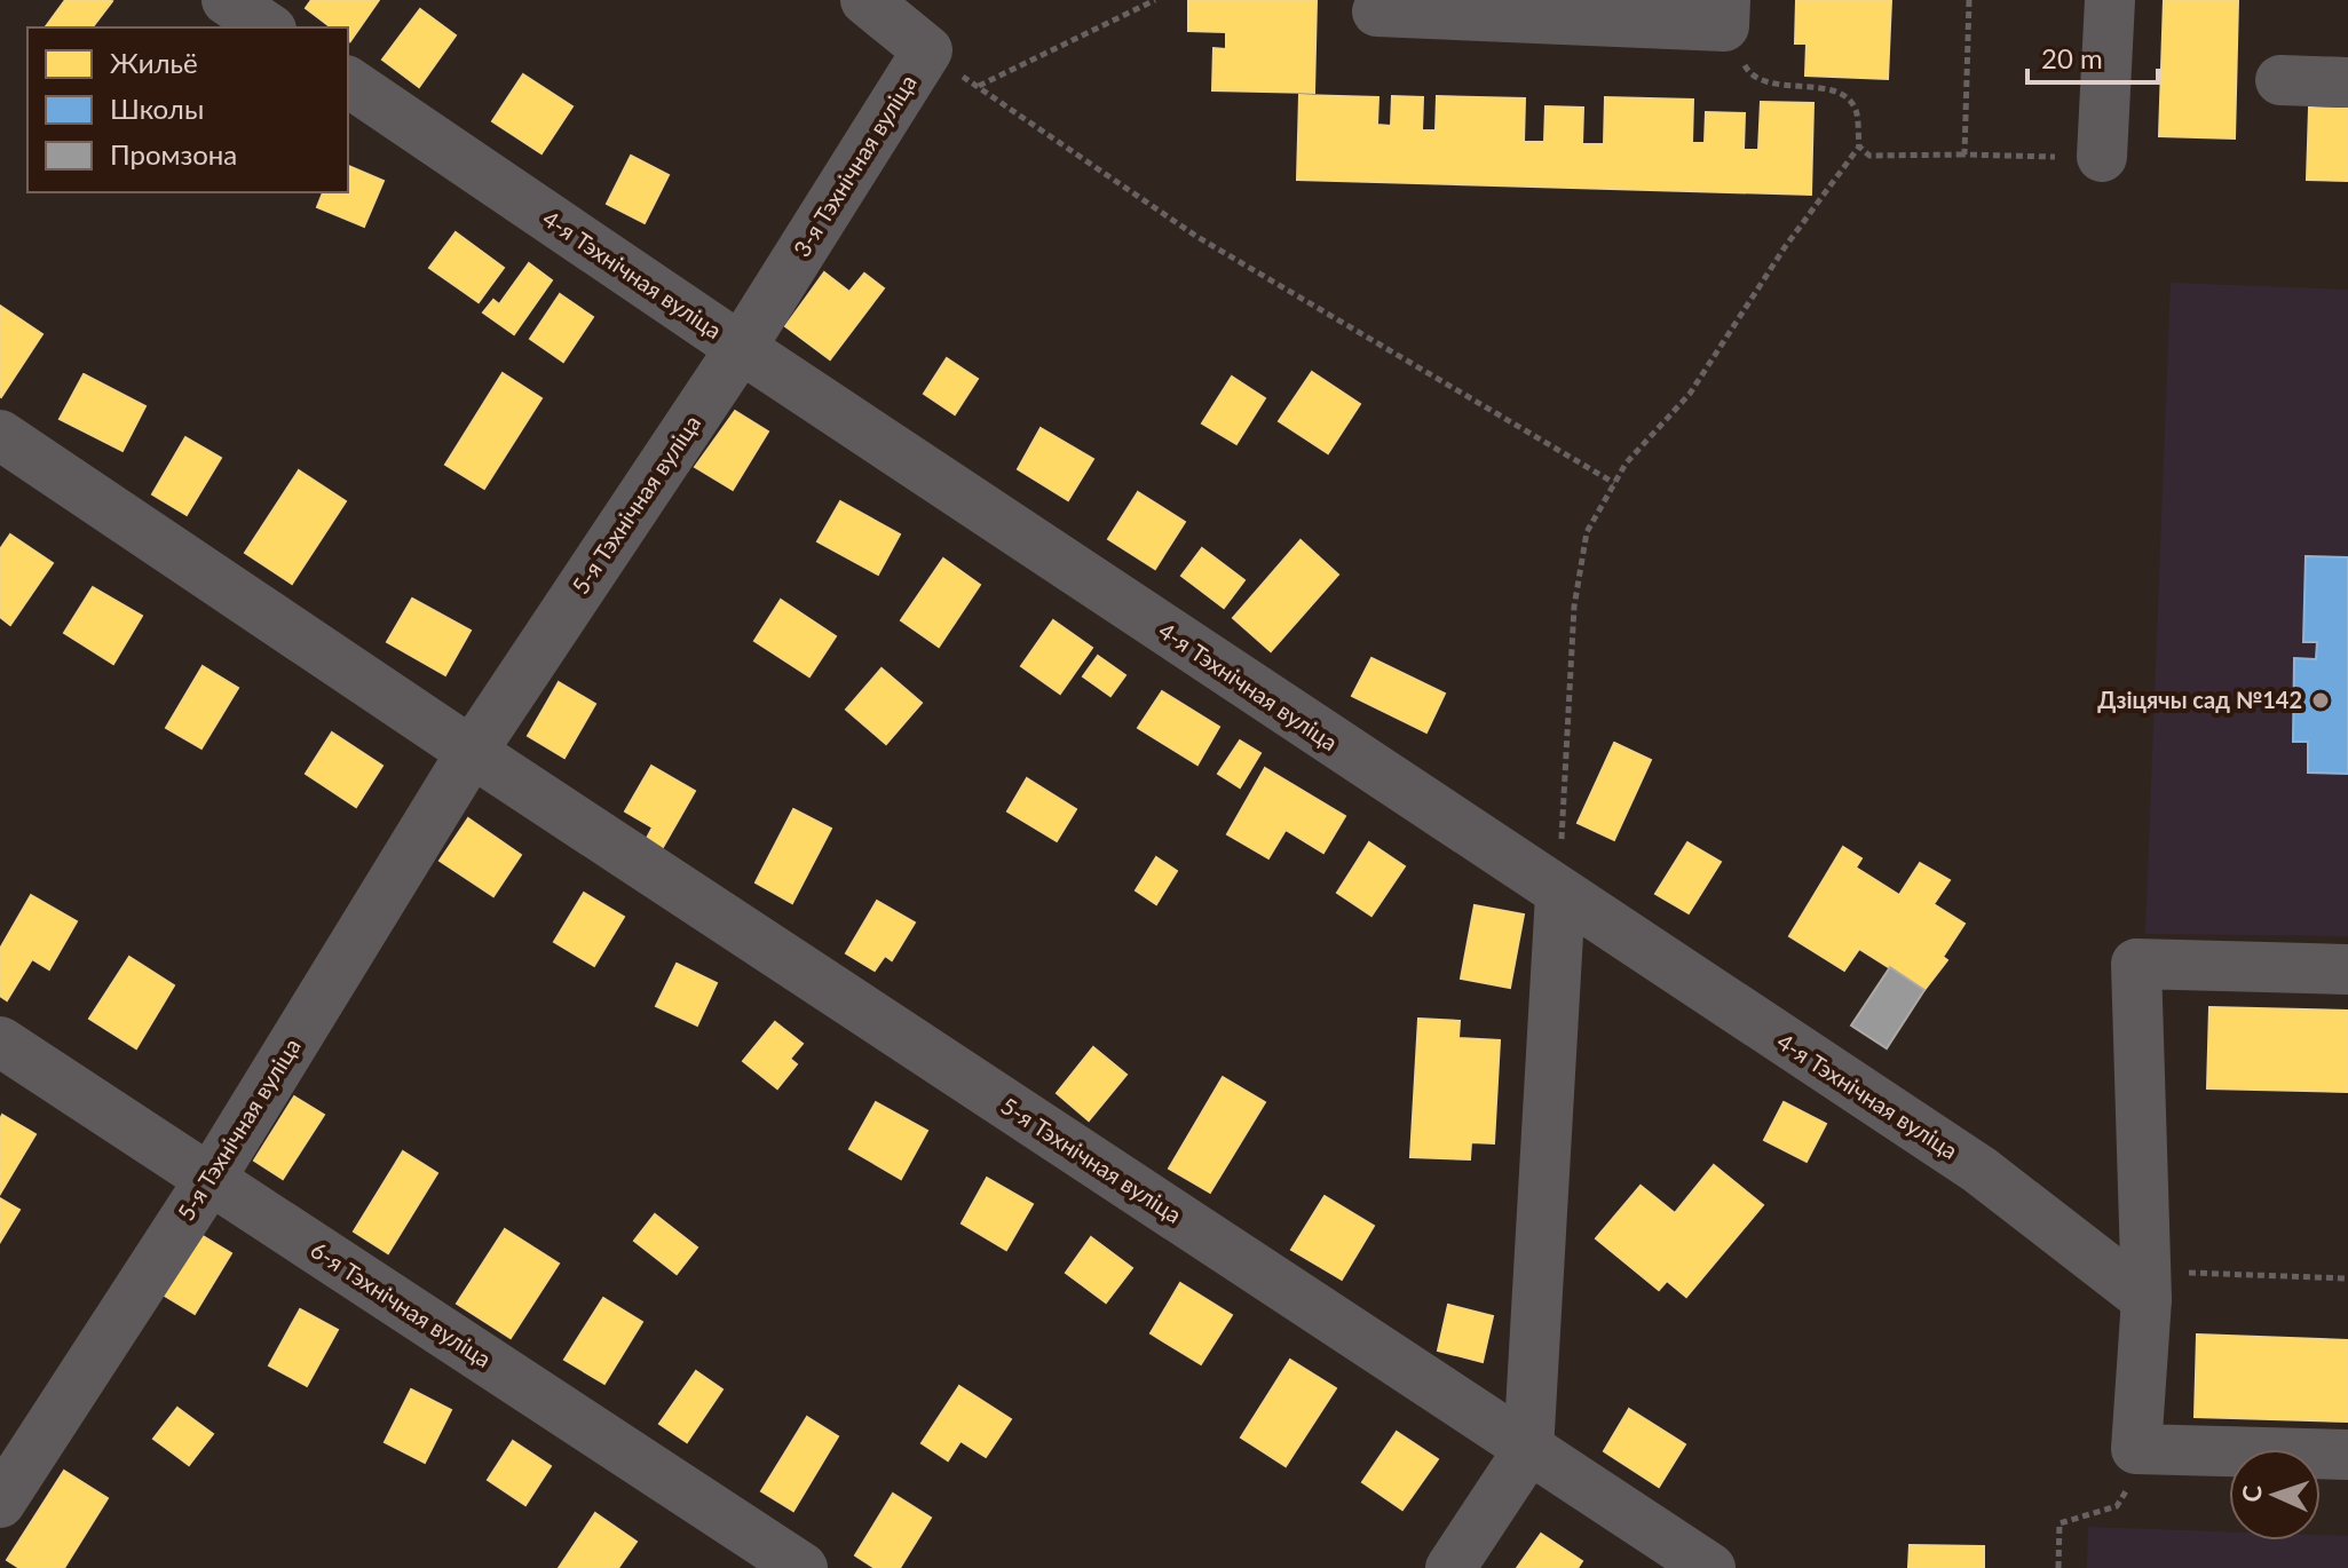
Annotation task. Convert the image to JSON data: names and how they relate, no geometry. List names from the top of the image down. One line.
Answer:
{"streets":{"street":["3-я Тэхнічная вуліца","4-я Тэхнічная вуліца","5-я Тэхнічная вуліца","6-я Тэхнічная вуліца"]},"crossings":[["3-я Тэхнічная вуліца","4-я Тэхнічная вуліца"],["3-я Тэхнічная вуліца","5-я Тэхнічная вуліца"],["4-я Тэхнічная вуліца","5-я Тэхнічная вуліца"],["5-я Тэхнічная вуліца","6-я Тэхнічная вуліца"]],"places":["Дзіцячы сад №142"],"legend":["Жильё","Школы","Промзона"],"scale_bar":"20 m","north":"left"}
